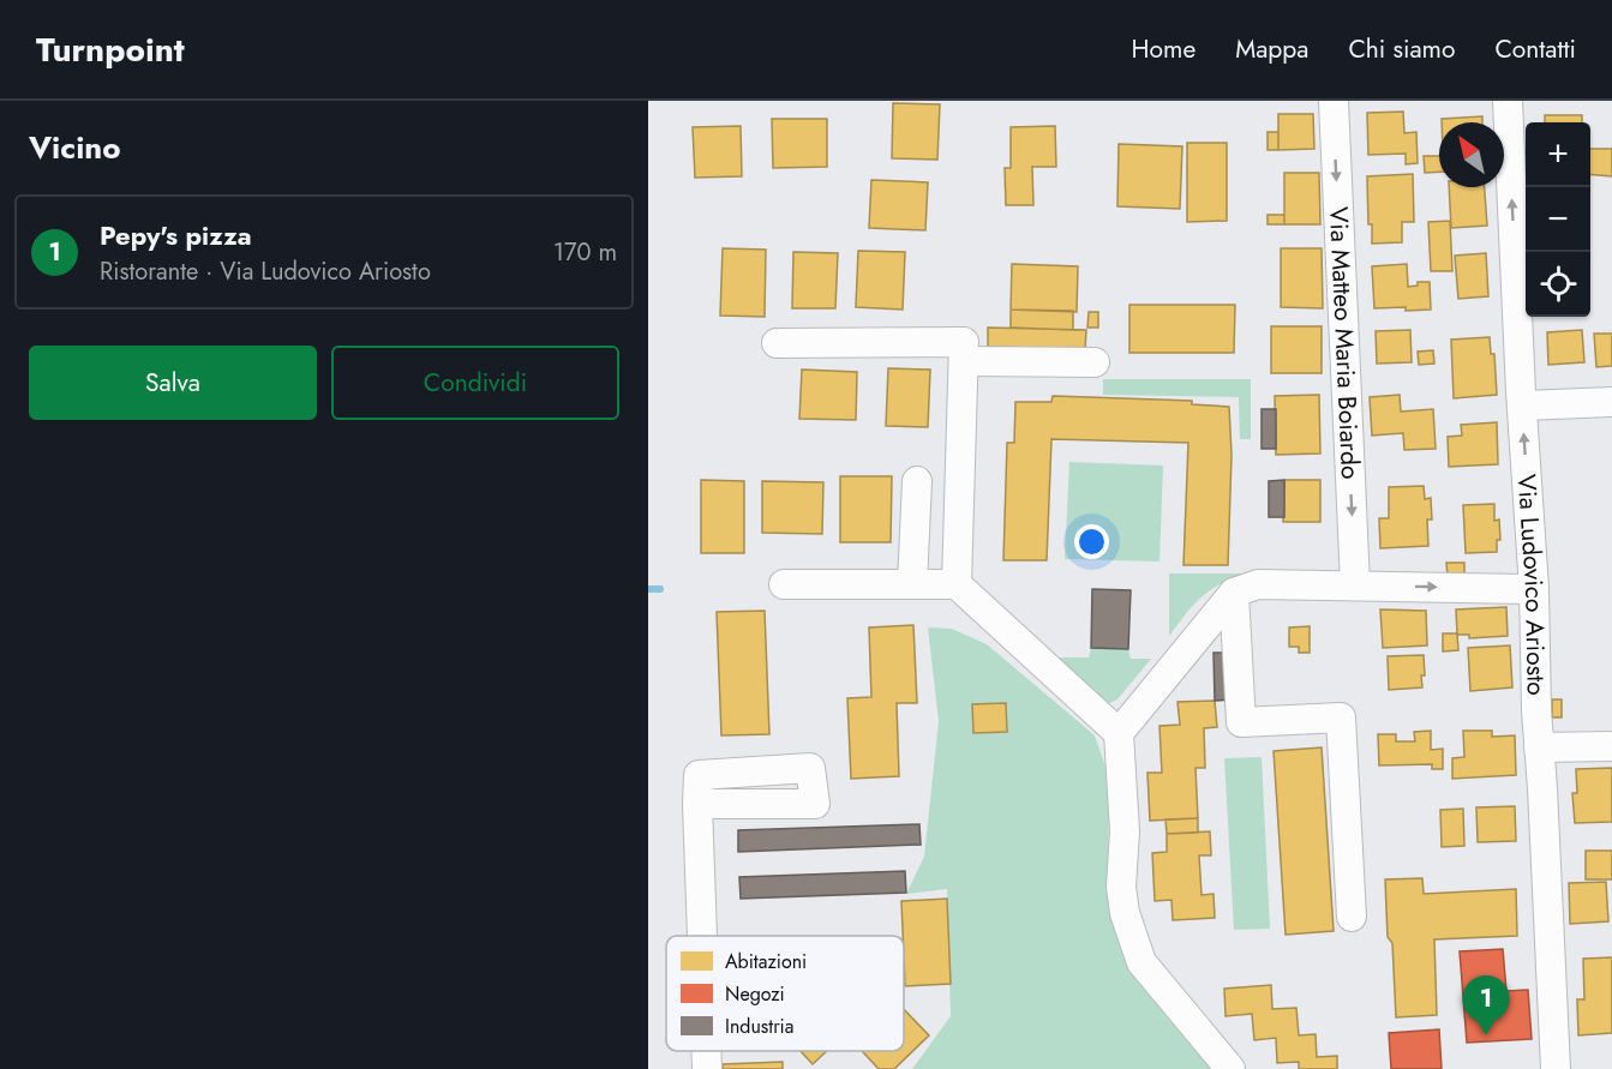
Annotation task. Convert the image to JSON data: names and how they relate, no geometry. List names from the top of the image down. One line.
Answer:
{"streets":{"street":["Via Matteo Maria Boiardo","Via Ludovico Ariosto"]},"one_way":["Via Matteo Maria Boiardo","Via Ludovico Ariosto"],"legend":["Abitazioni","Negozi","Industria"],"north":"top left","page":{"header":"Turnpoint","nav":["Home","Mappa","Chi siamo","Contatti"],"heading":"Vicino","map_buttons":["+","−"],"list":[{"mark":"1","name":"Pepy's pizza","note":"Ristorante · Via Ludovico Ariosto","value":"170 m"}],"buttons":["Salva","Condividi"],"pins":"1"}}
